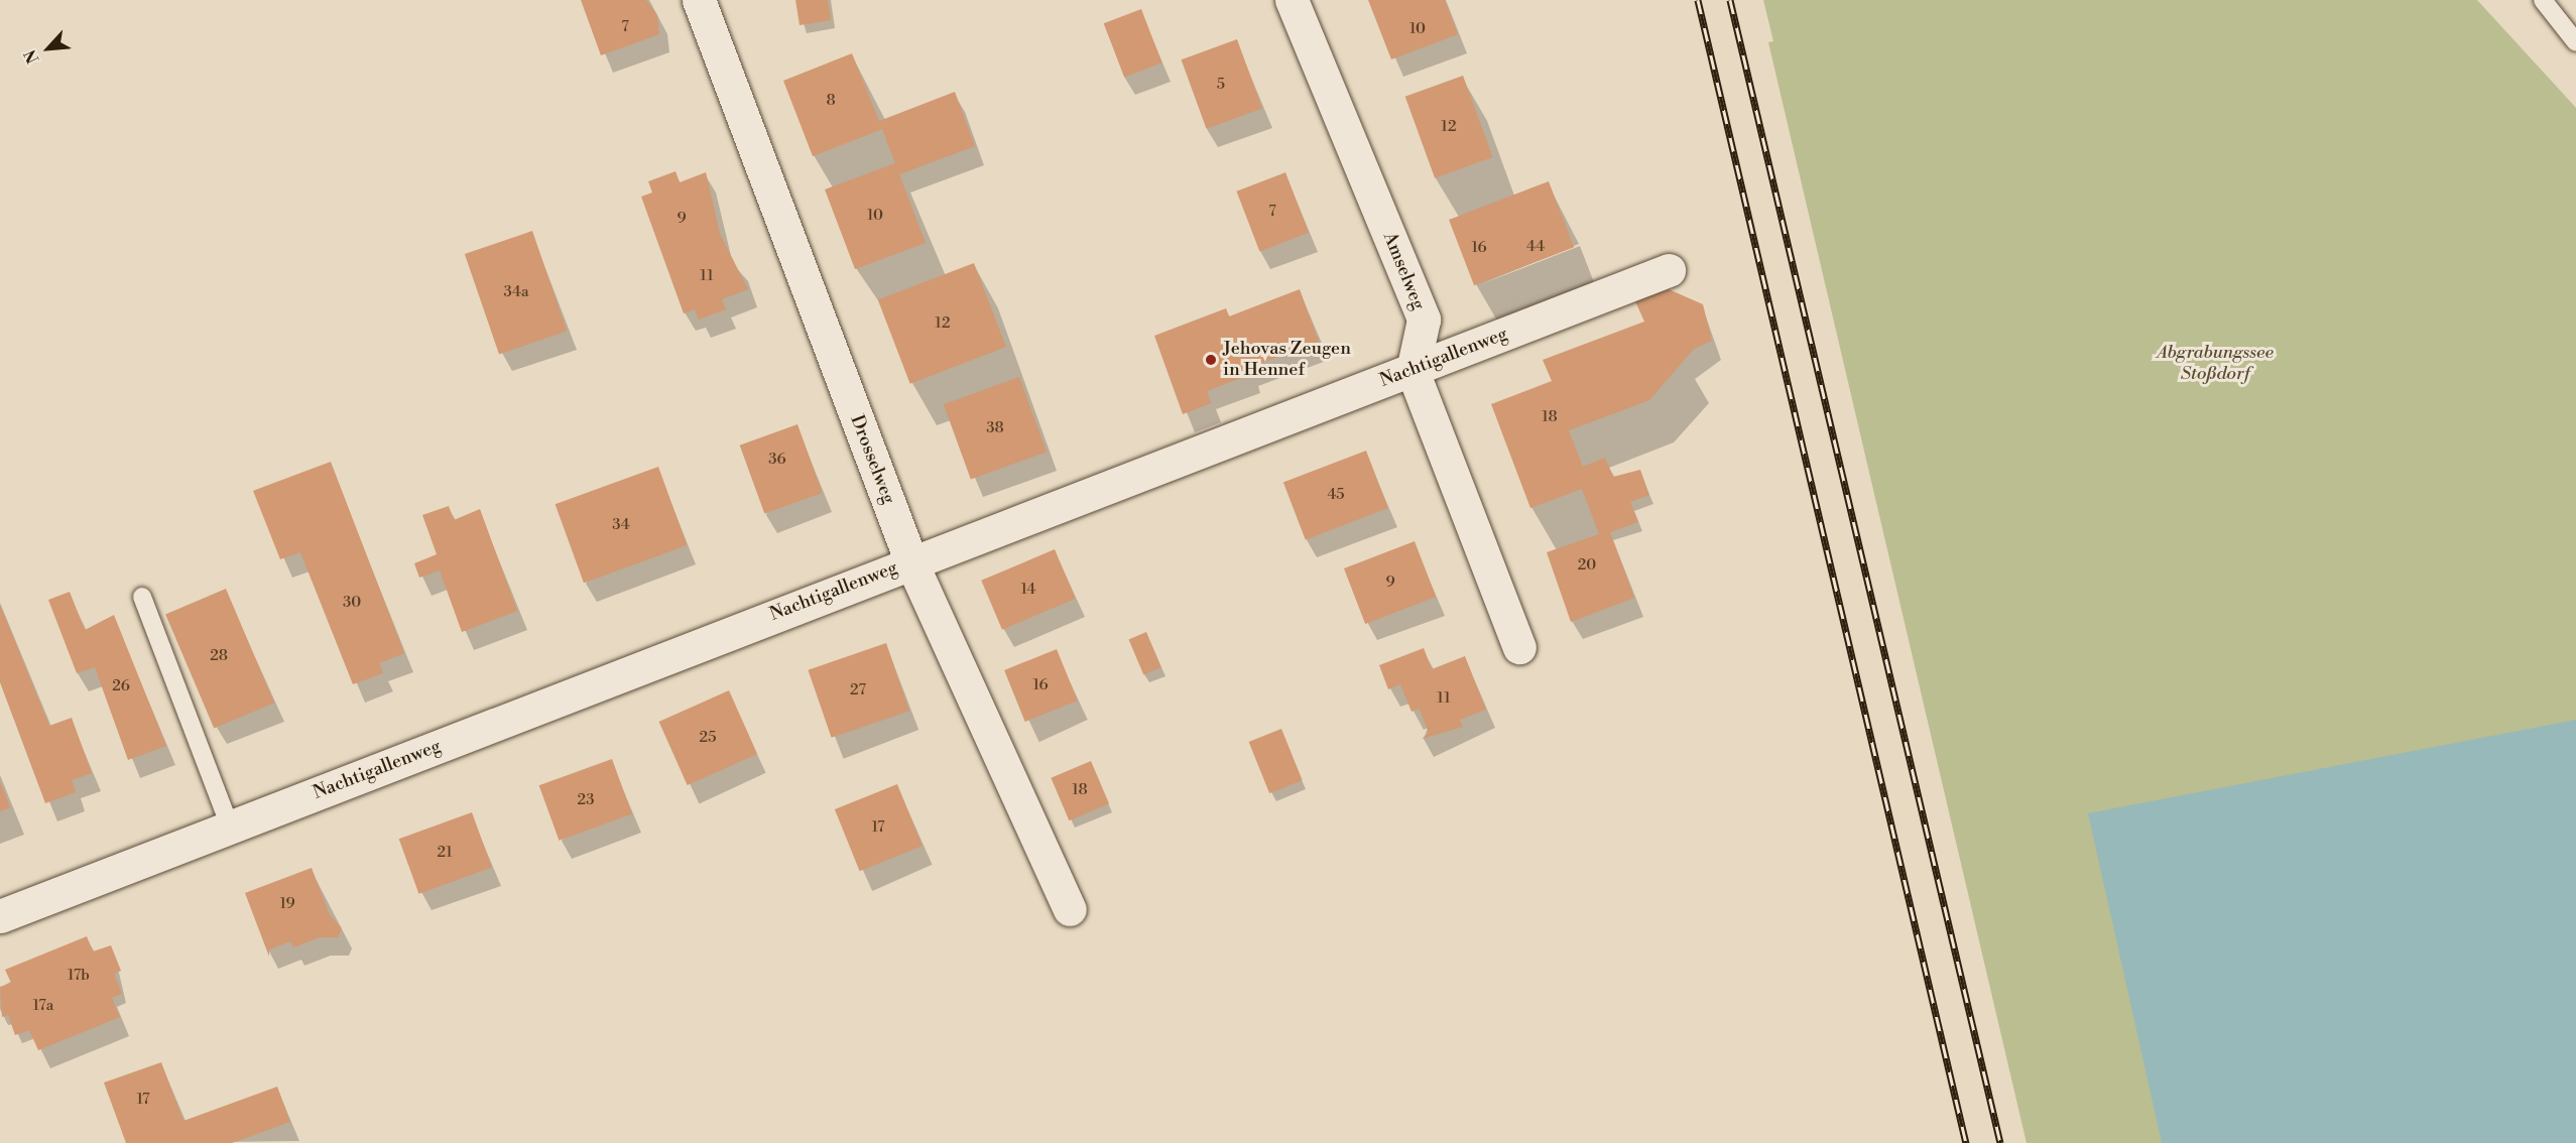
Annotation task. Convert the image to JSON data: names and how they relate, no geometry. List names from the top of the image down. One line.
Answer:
{"streets":{"street":["Amselweg","Nachtigallenweg","Drosselweg"]},"crossings":[["Amselweg","Nachtigallenweg"],["Nachtigallenweg","Drosselweg"]],"parks":["Abgrabungssee Stoßdorf"],"places":["Jehovas Zeugen in Hennef"],"house_numbers":["7","10","5","8","12","7","10","9","44","16","11","34a","12","18","38","36","45","34","20","9","14","30","28","16","26","27","11","25","18","23","17","21","19","17b","17a","17"],"north":"bottom left"}
